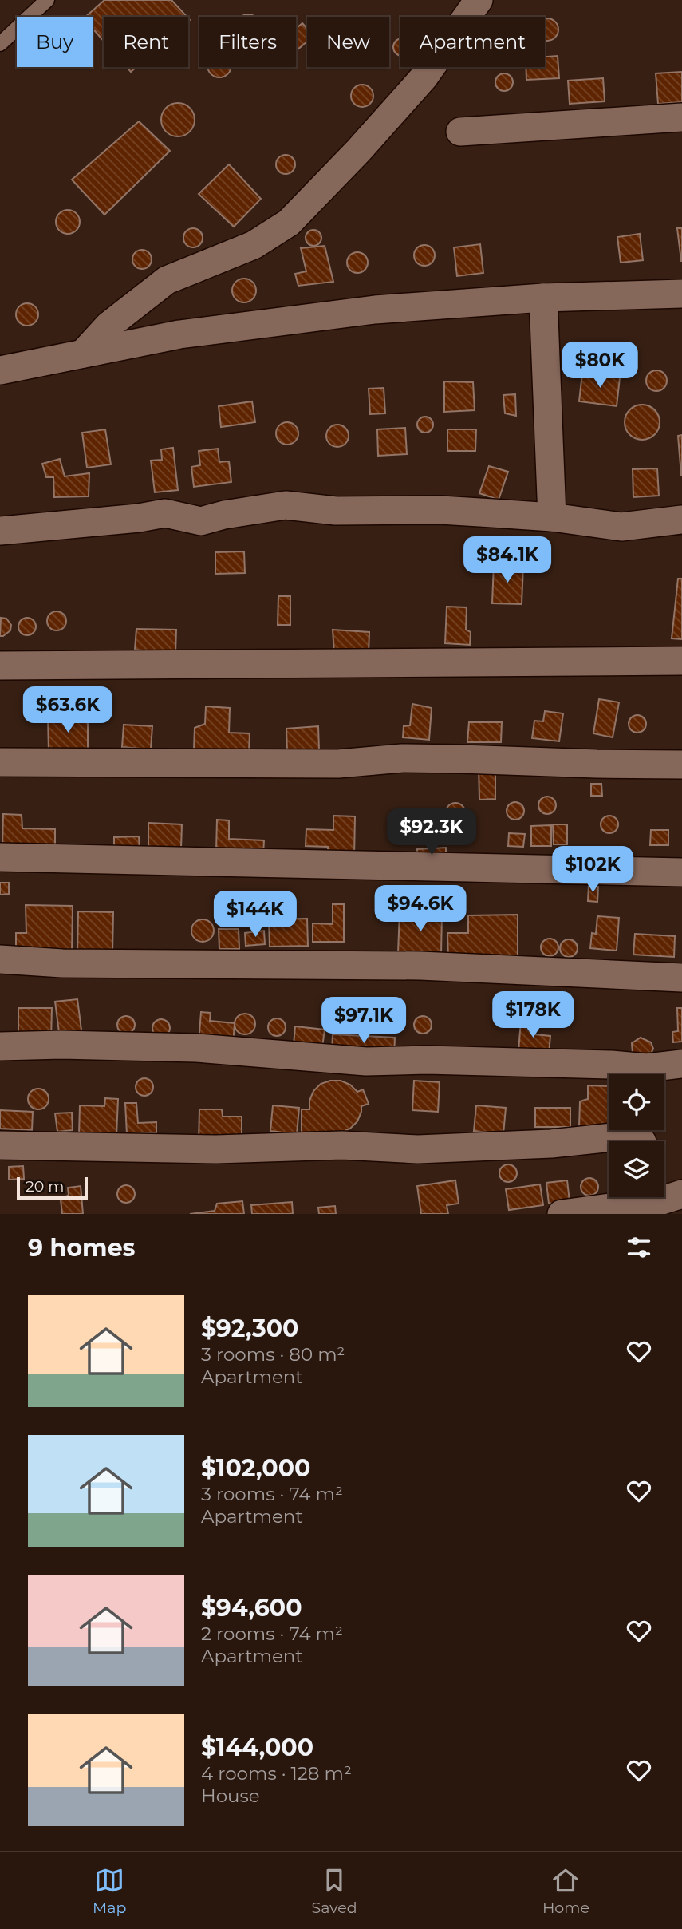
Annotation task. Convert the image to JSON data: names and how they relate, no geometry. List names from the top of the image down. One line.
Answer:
{"scale_bar":"20 m","page":{"chip":["Buy","Rent","Filters","New","Apartment"],"price":["$80K","$84.1K","$63.6K","$92.3K","$102K","$94.6K","$144K","$178K","$97.1K"],"scale":"20 m","heading":"9 homes","list":[{"name":"$92,300","note":"3 rooms · 80 m² · Apartment"},{"name":"$102,000","note":"3 rooms · 74 m² · Apartment"},{"name":"$94,600","note":"2 rooms · 74 m² · Apartment"},{"name":"$144,000","note":"4 rooms · 128 m² · House"}],"tabs":["Map","Saved","Home"]}}
